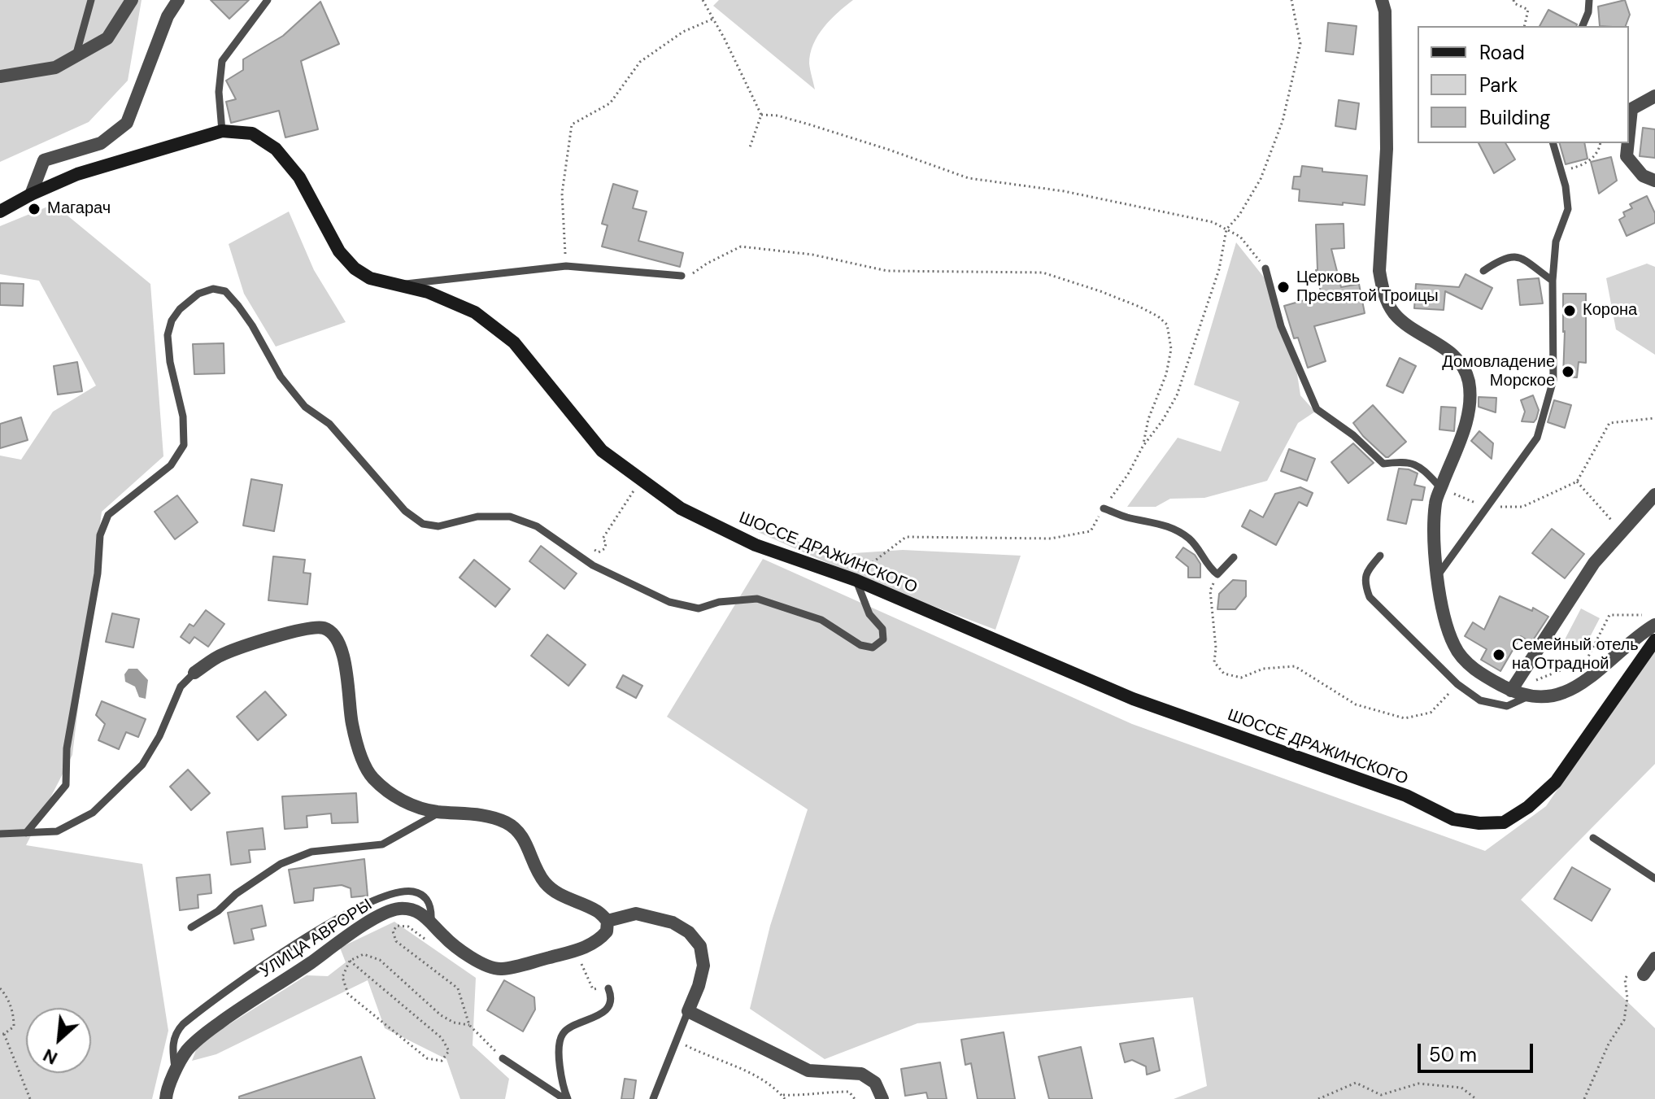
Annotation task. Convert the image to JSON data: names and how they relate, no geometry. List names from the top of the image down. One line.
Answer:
{"streets":{"main road":["ШОССЕ ДРАЖИНСКОГО"],"street":["УЛИЦА АВРОРЫ"]},"places":["Магарач","Церковь Пресвятой Троицы","Корона","Домовладение Морское","Семейный отель на Отрадной"],"legend":["Road","Park","Building"],"scale_bar":"50 m","north":"bottom left"}
